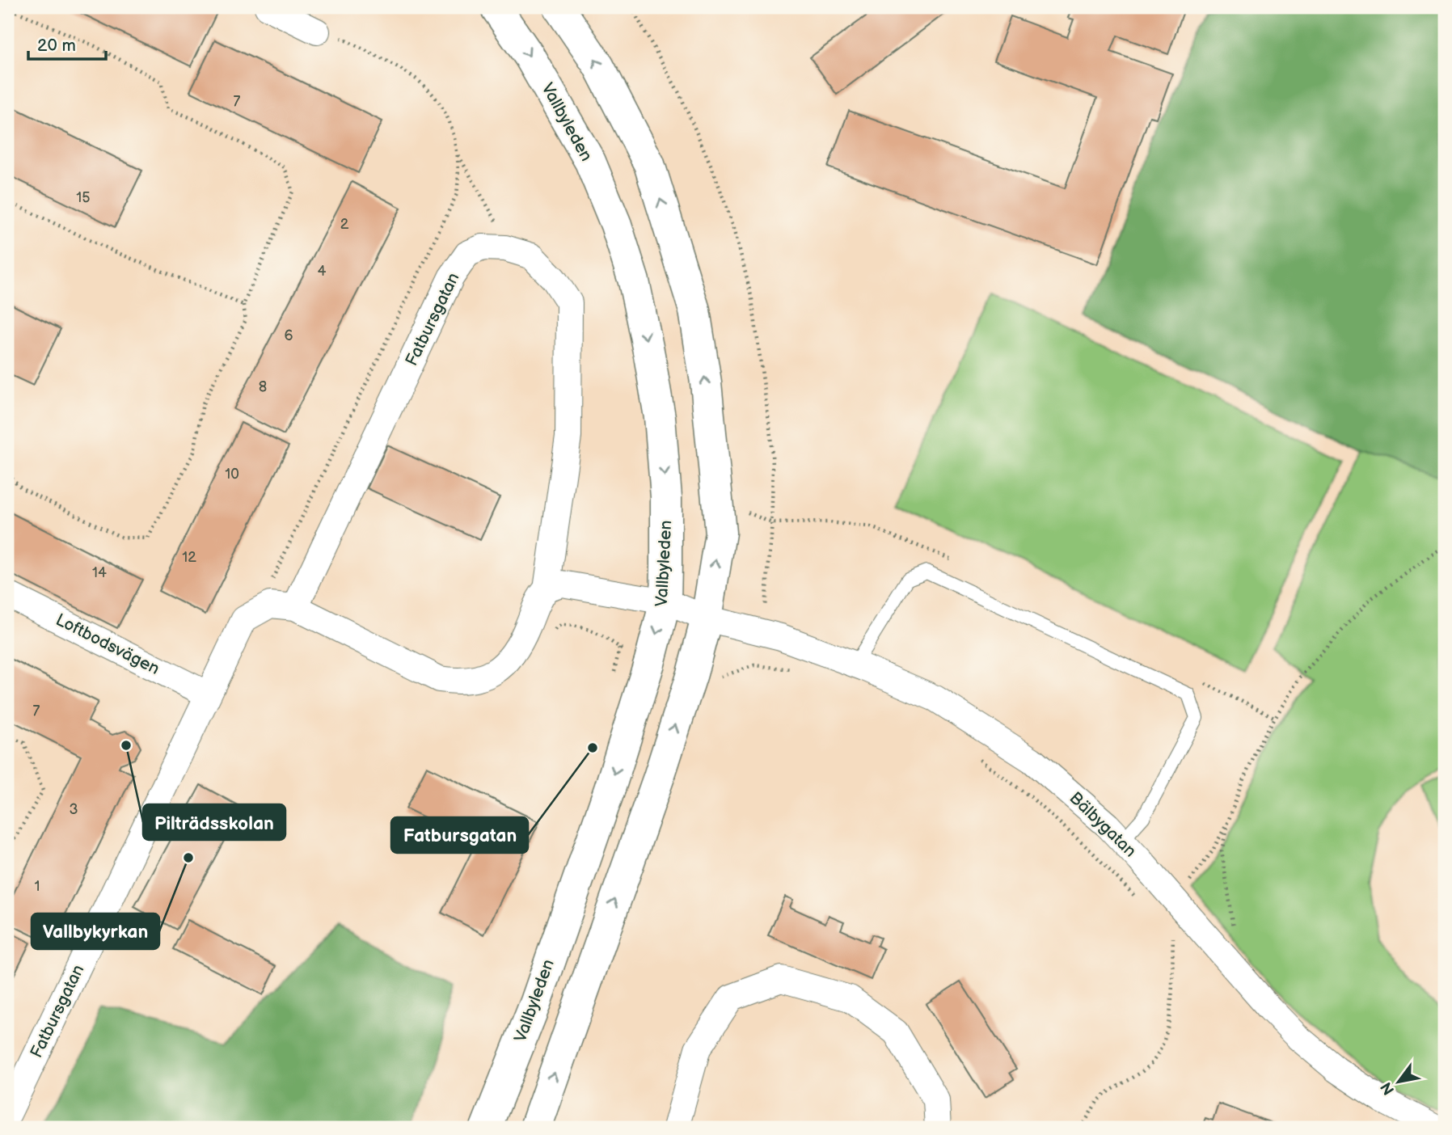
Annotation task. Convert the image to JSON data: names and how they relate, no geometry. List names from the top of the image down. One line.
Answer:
{"streets":{"main road":["Vallbyleden"],"street":["Fatbursgatan","Loftbodsvägen","Bälbygatan"]},"crossings":[["Fatbursgatan","Loftbodsvägen"]],"places":["Pilträdsskolan","Fatbursgatan","Vallbykyrkan"],"house_numbers":["7","15","2","4","6","8","10","12","14","7","3","1"],"scale_bar":"20 m","north":"bottom left"}
